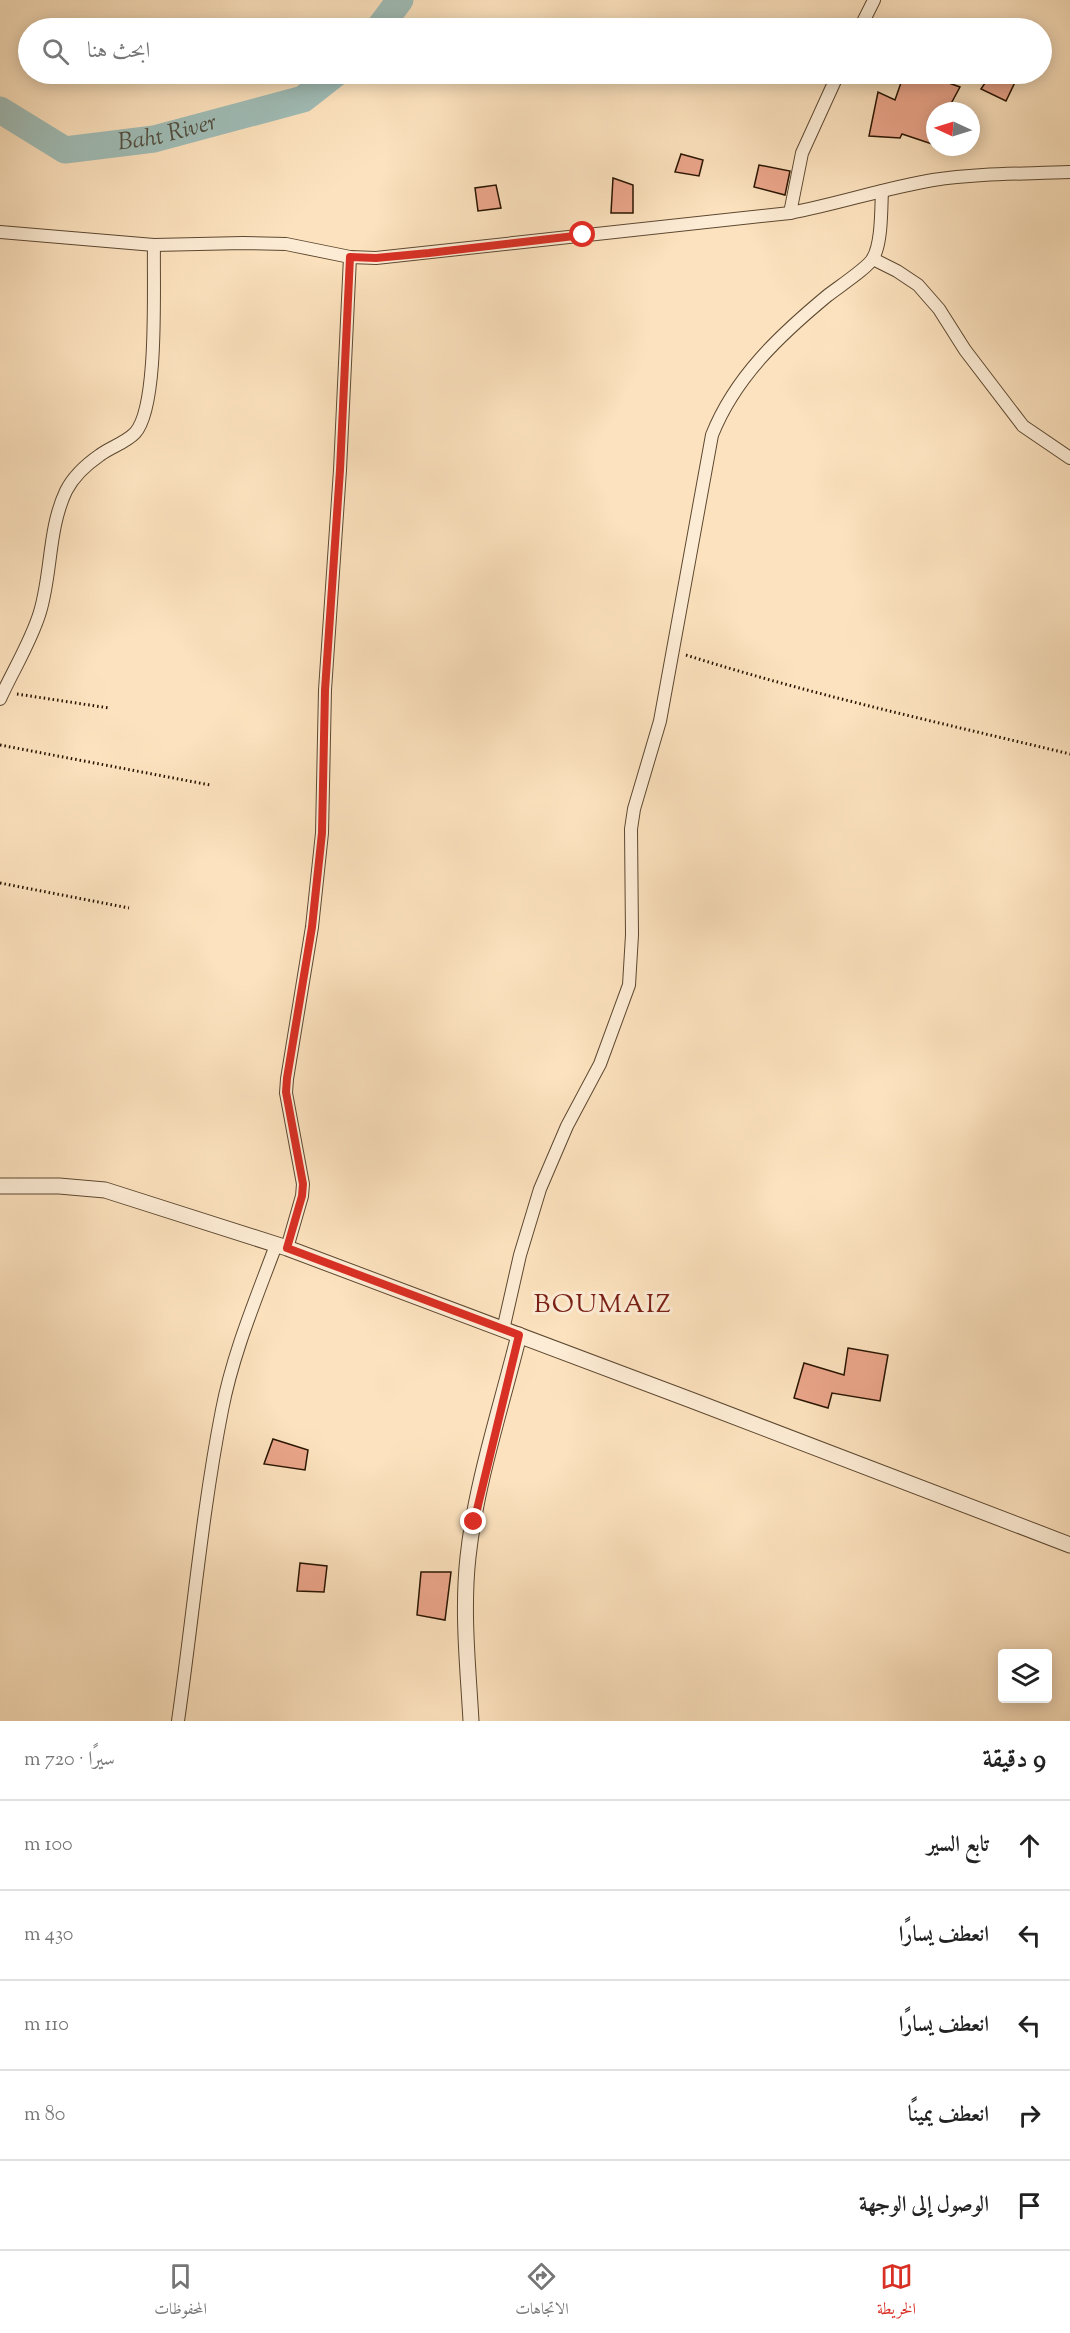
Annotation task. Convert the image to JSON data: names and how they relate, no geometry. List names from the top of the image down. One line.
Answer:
{"districts":["BOUMAIZ"],"water":["Baht River"],"north":"left","page":{"search":"ابحث هنا","heading":["9 دقيقة","سيرًا · 720 m"],"list":[["تابع السير","100 m"],["انعطف يسارًا","430 m"],["انعطف يسارًا","110 m"],["انعطف يمينًا","80 m"],"الوصول إلى الوجهة"],"nav":["الخريطة","الاتجاهات","المحفوظات"]}}
